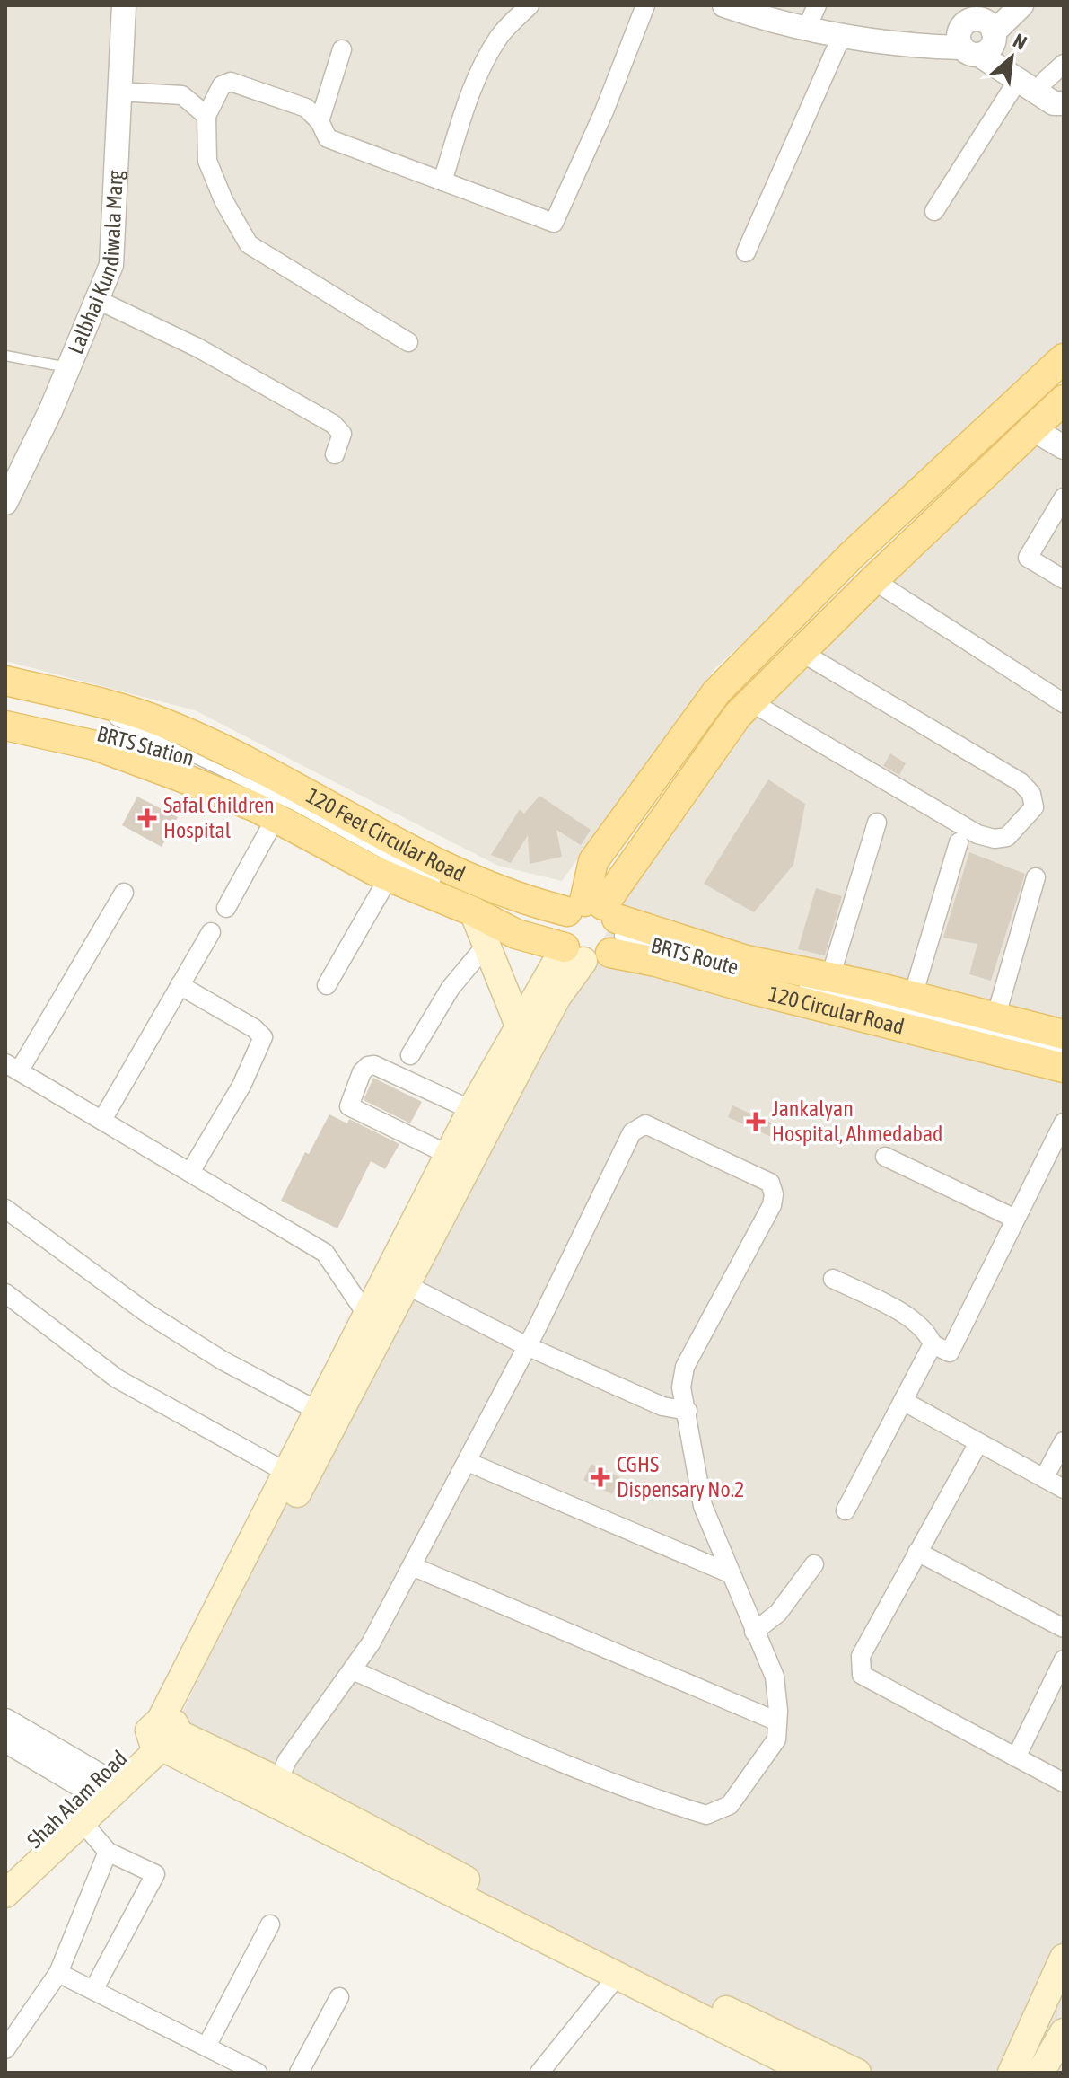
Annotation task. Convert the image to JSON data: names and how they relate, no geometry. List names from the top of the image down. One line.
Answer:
{"streets":{"main road":["120 Feet Circular Road","120 Circular Road","Shah Alam Road"],"street":["Lalbhai Kundiwala Marg"],"lane":["BRTS Station","BRTS Route"]},"crossings":[["120 Feet Circular Road","BRTS Route"],["120 Feet Circular Road","120 Circular Road"],["BRTS Route","120 Circular Road"]],"places":{"health":["Safal Children Hospital","Jankalyan Hospital, Ahmedabad","CGHS Dispensary No.2"]},"north":"top right"}
